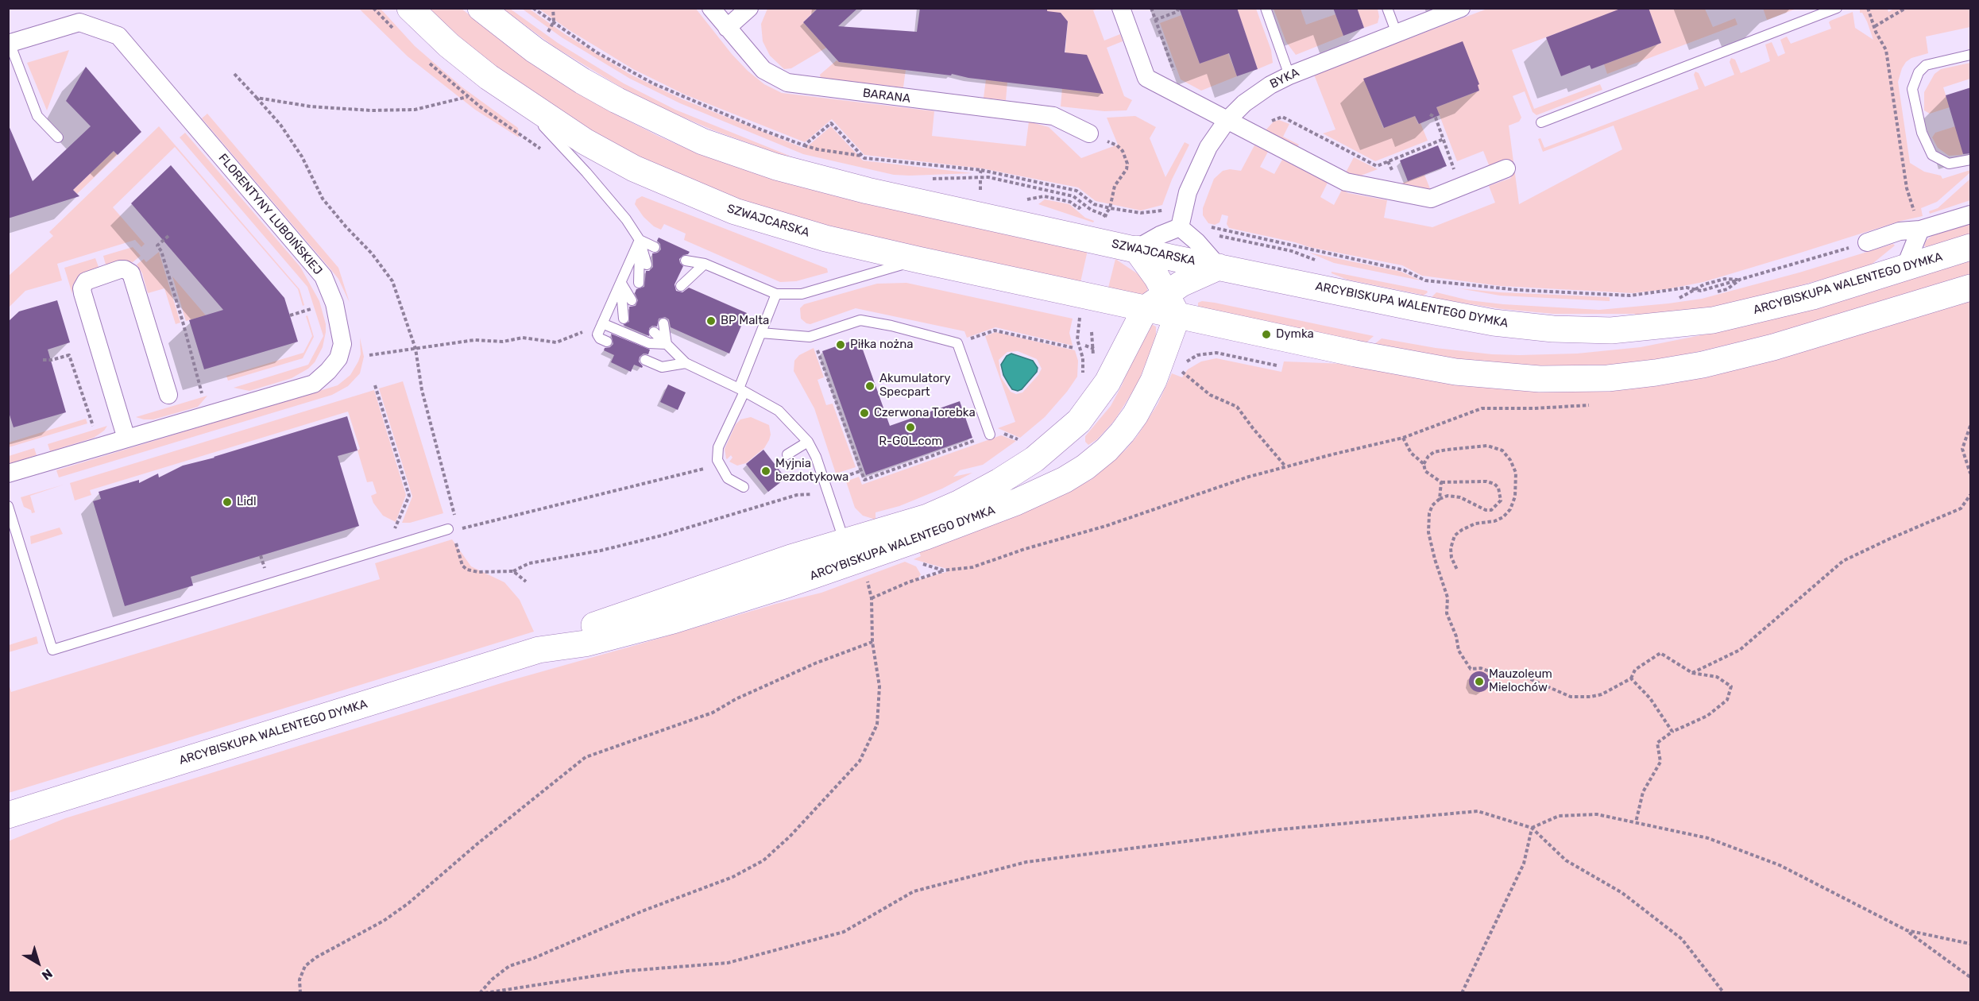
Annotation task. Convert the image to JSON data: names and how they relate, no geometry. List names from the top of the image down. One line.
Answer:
{"streets":{"street":["BYKA","BARANA","FLORENTYNY LUBOIŃSKIEJ","SZWAJCARSKA","ARCYBISKUPA WALENTEGO DYMKA"]},"crossings":[["SZWAJCARSKA","ARCYBISKUPA WALENTEGO DYMKA"]],"places":["BP Malta","Dymka","Piłka nożna","Akumulatory Specpart","Czerwona Torebka","R-GOL.com","Myjnia bezdotykowa","Lidl","Mauzoleum Mielochów"],"north":"bottom right"}
